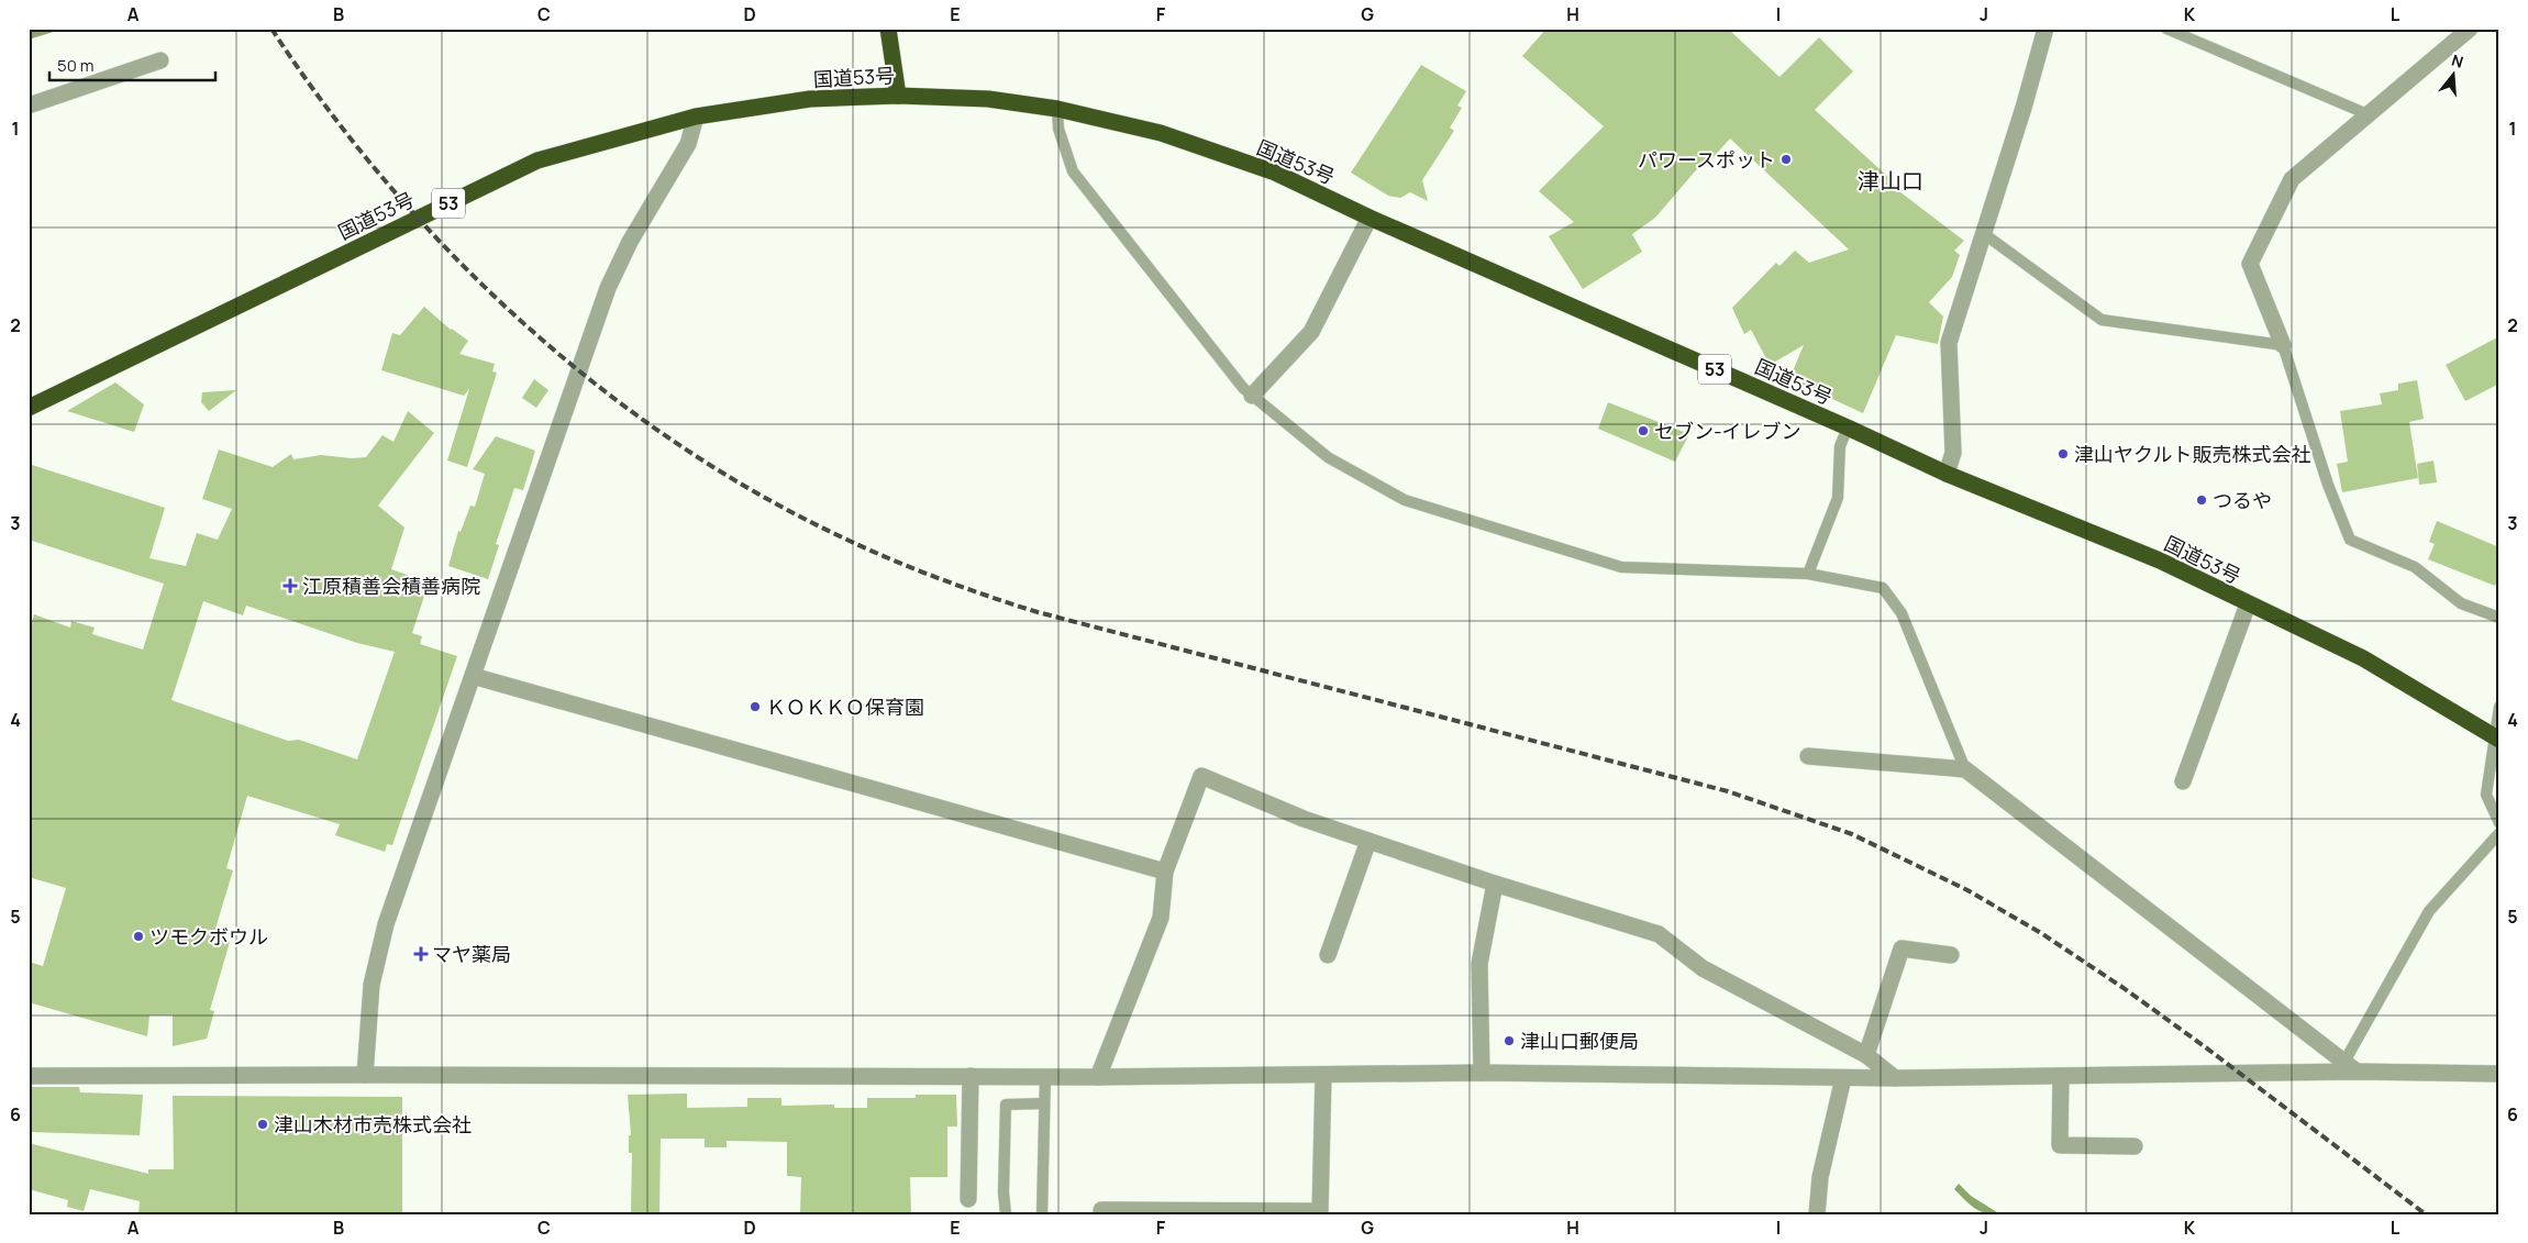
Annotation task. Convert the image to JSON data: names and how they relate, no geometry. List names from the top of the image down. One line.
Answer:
{"streets":{"highway":["国道53号","53"]},"districts":["津山口"],"places":{"other":["パワースポット","セブン-イレブン","津山ヤクルト販売株式会社","つるや","ＫＯＫＫＯ保育園","ツモクボウル","津山口郵便局","津山木材市売株式会社"],"health":["江原積善会積善病院","マヤ薬局"]},"scale_bar":"50 m","north":"top","grid":{"columns":["A","B","C","D","E","F","G","H","I","J","K","L"],"rows":["1","2","3","4","5","6"]}}
